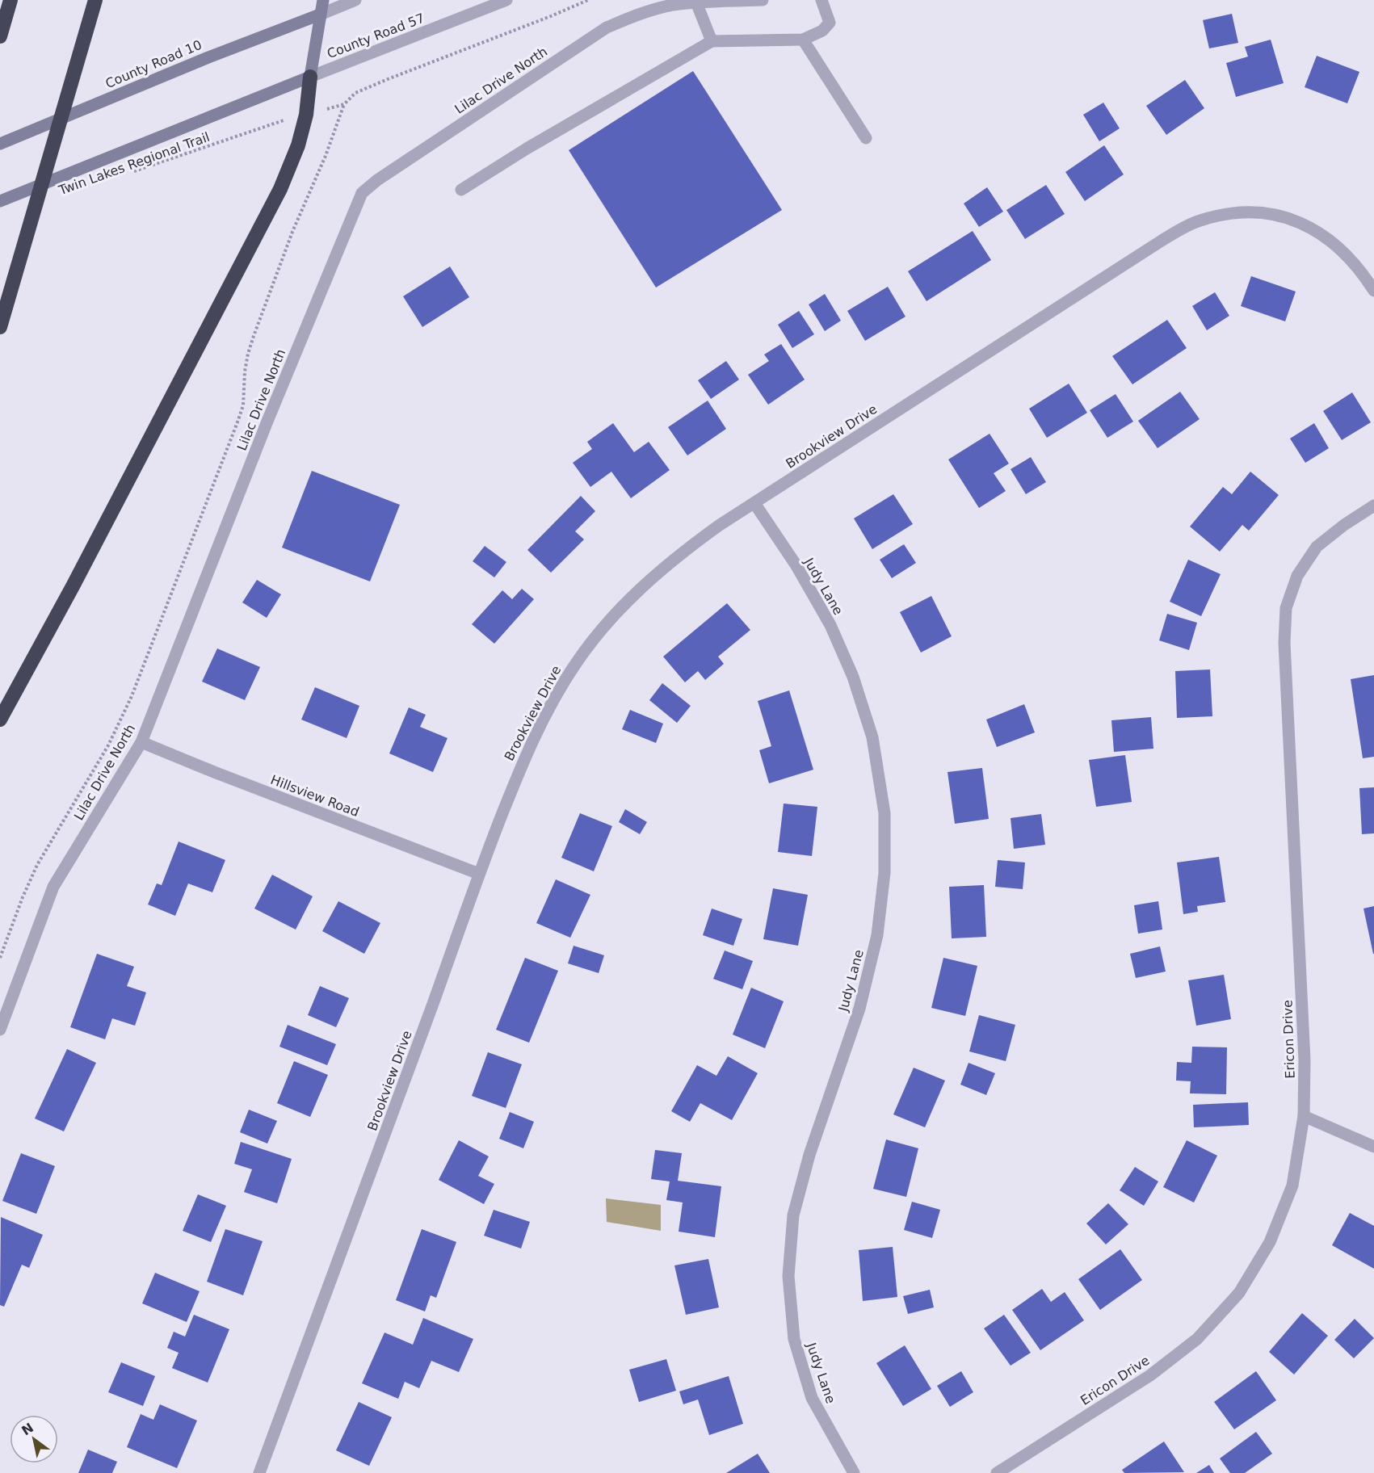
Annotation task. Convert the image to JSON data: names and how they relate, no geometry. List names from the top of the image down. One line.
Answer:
{"streets":{"main road":["County Road 10"],"street":["County Road 57","Lilac Drive North","Brookview Drive","Judy Lane","Hillsview Road","Ericon Drive"],"path":["Twin Lakes Regional Trail"]},"crossings":[["Lilac Drive North","Hillsview Road"],["Brookview Drive","Judy Lane"],["Brookview Drive","Hillsview Road"]],"north":"top left"}
